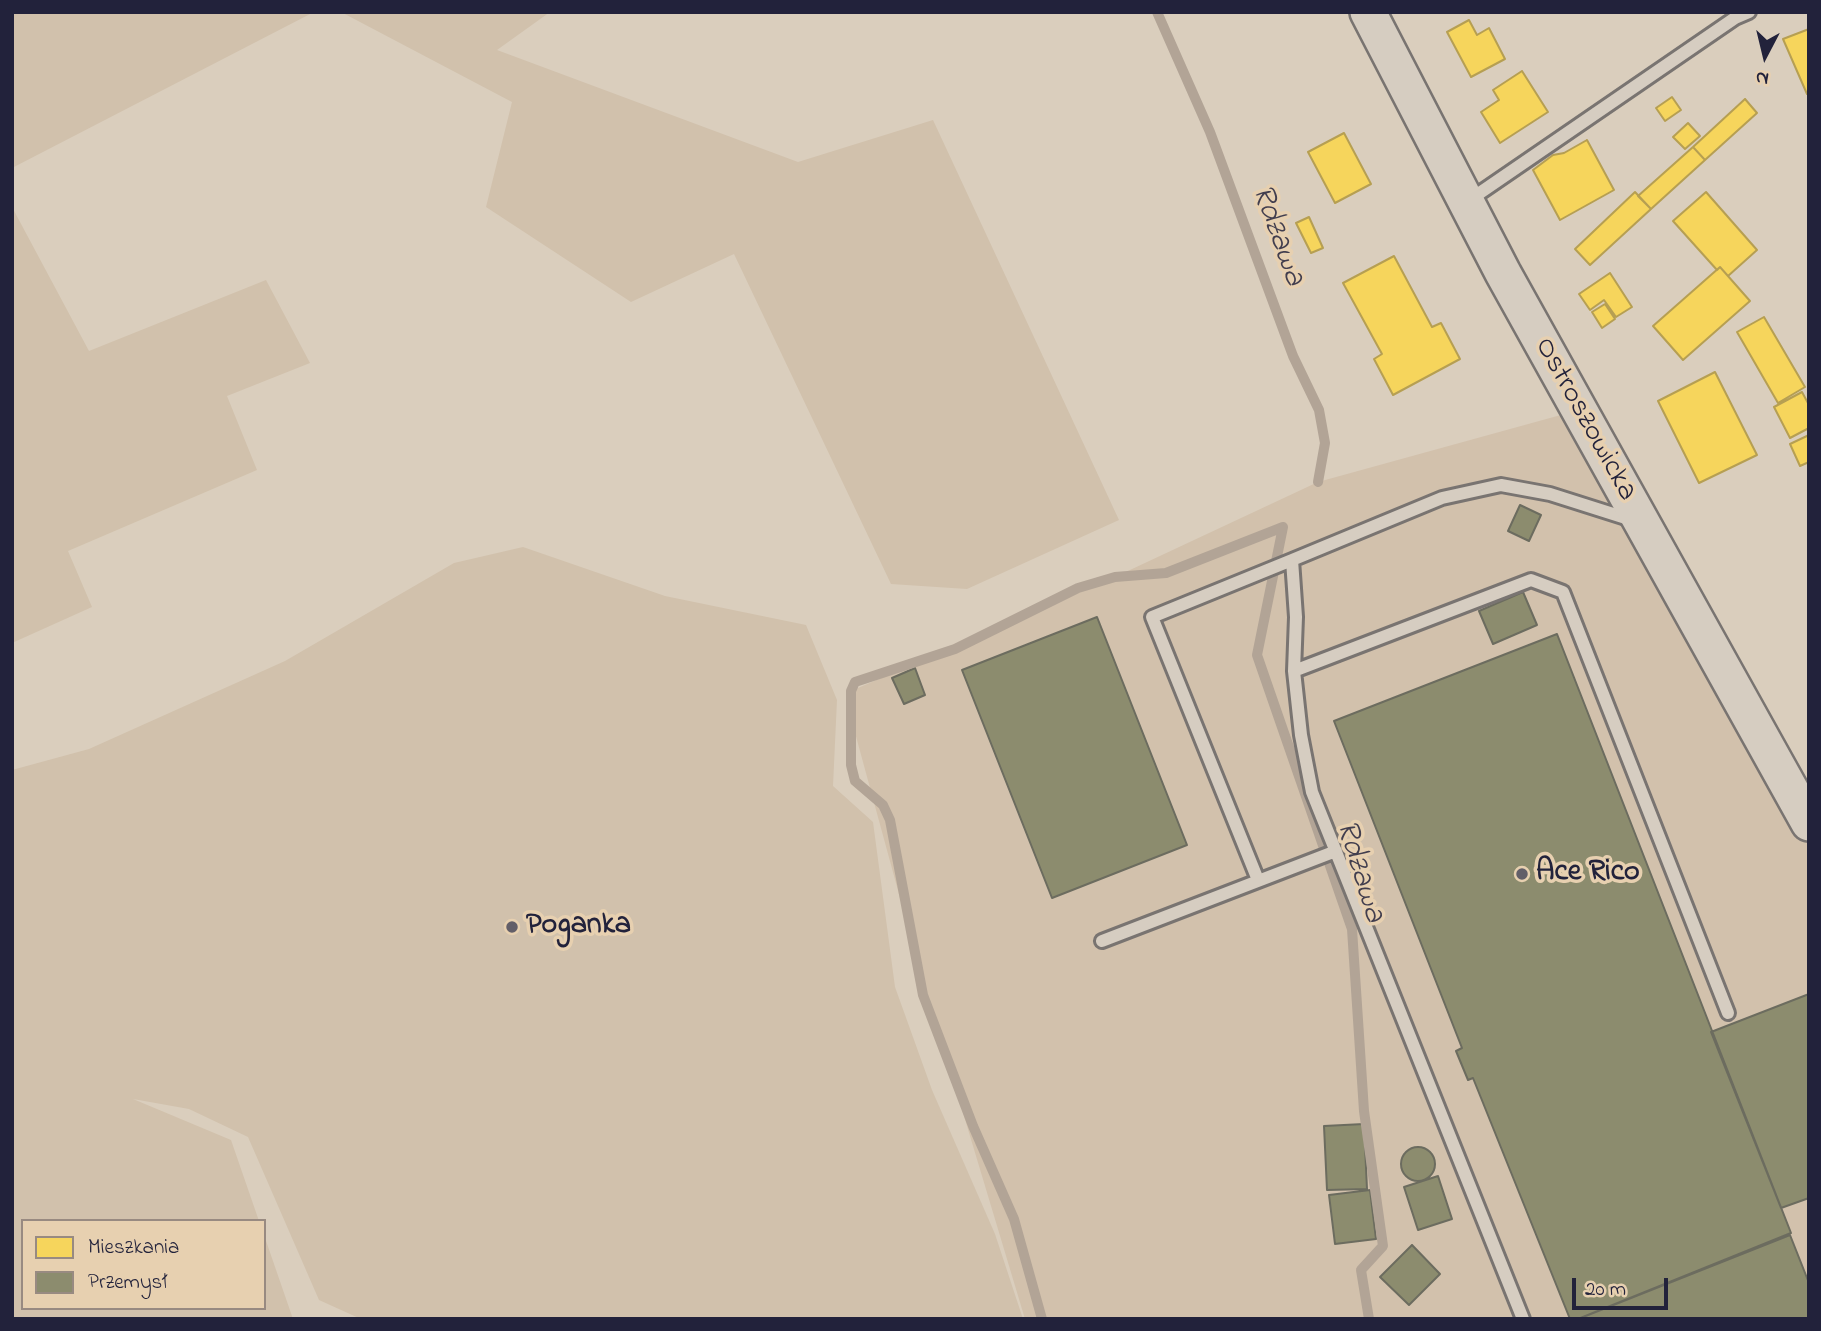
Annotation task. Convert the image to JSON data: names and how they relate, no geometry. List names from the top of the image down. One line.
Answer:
{"streets":{"street":["Ostroszowicka"]},"water":["Rdzawa"],"places":["Ace Rico","Poganka"],"legend":["Mieszkania","Przemysł"],"scale_bar":"20 m","north":"bottom"}
